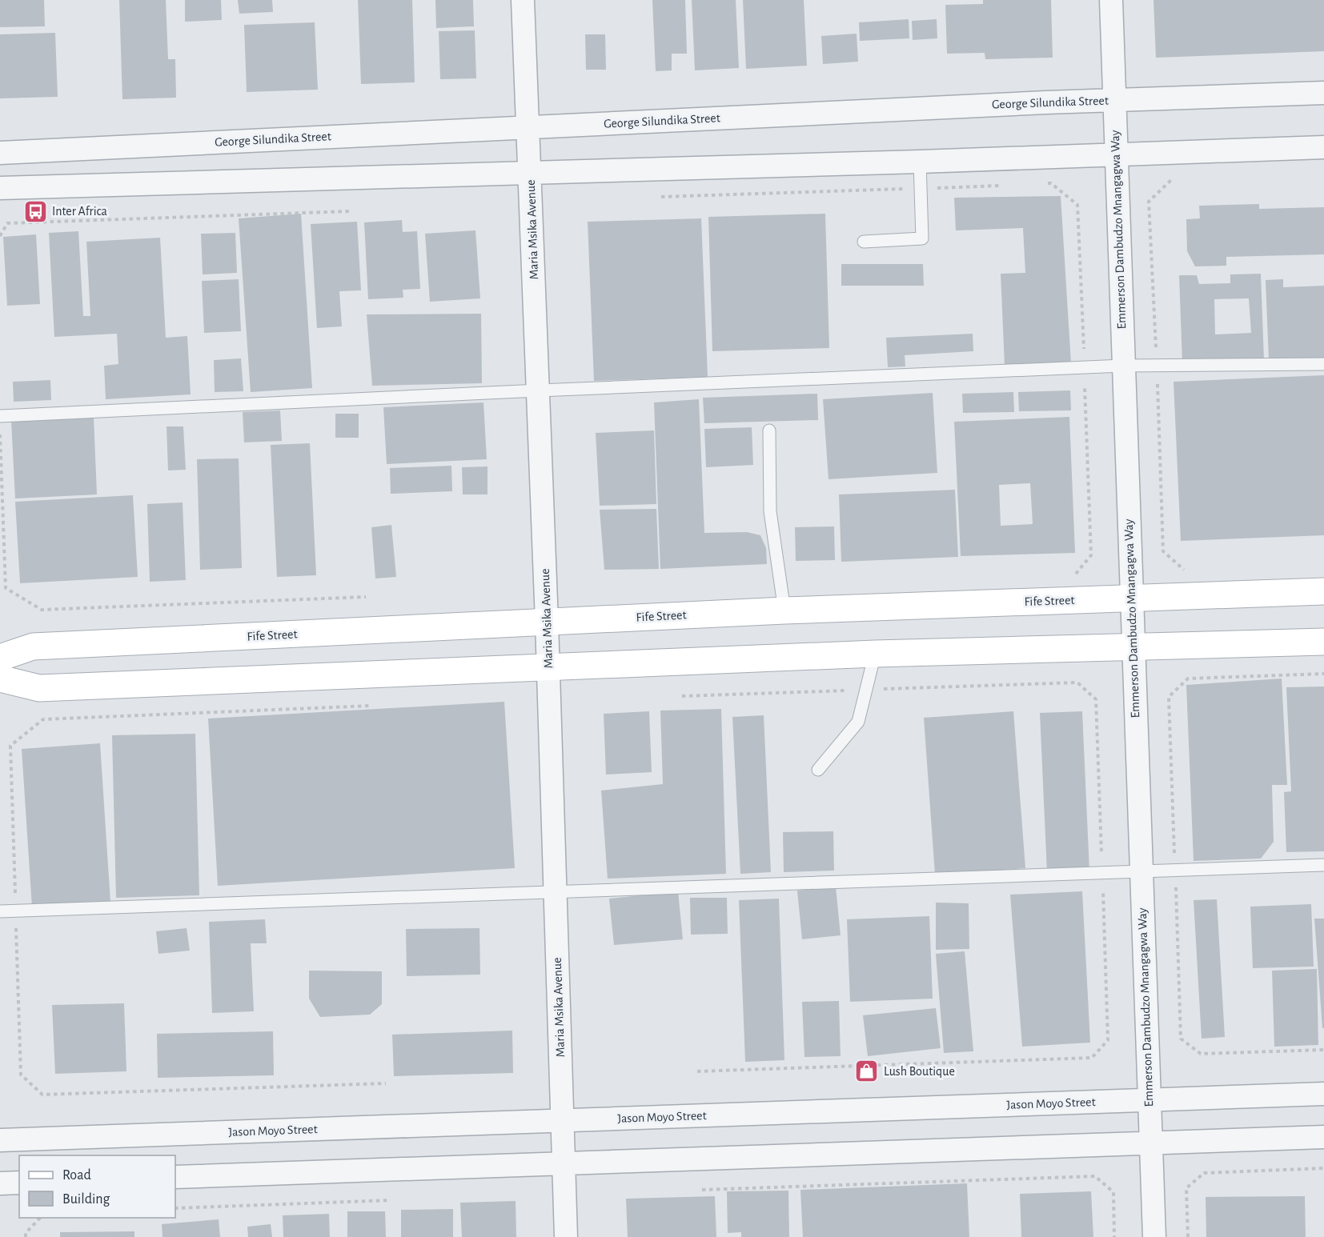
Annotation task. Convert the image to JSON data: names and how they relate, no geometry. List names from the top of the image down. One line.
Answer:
{"streets":{"street":["George Silundika Street","Maria Msika Avenue","Emmerson Dambudzo Mnangagwa Way","Fife Street","Jason Moyo Street"]},"crossings":[["George Silundika Street","Maria Msika Avenue"],["George Silundika Street","Emmerson Dambudzo Mnangagwa Way"],["Maria Msika Avenue","Fife Street"],["Maria Msika Avenue","Jason Moyo Street"],["Emmerson Dambudzo Mnangagwa Way","Fife Street"],["Emmerson Dambudzo Mnangagwa Way","Jason Moyo Street"]],"places":{"bus stop":["Inter Africa"],"shop":["Lush Boutique"]},"legend":["Road","Building"]}
